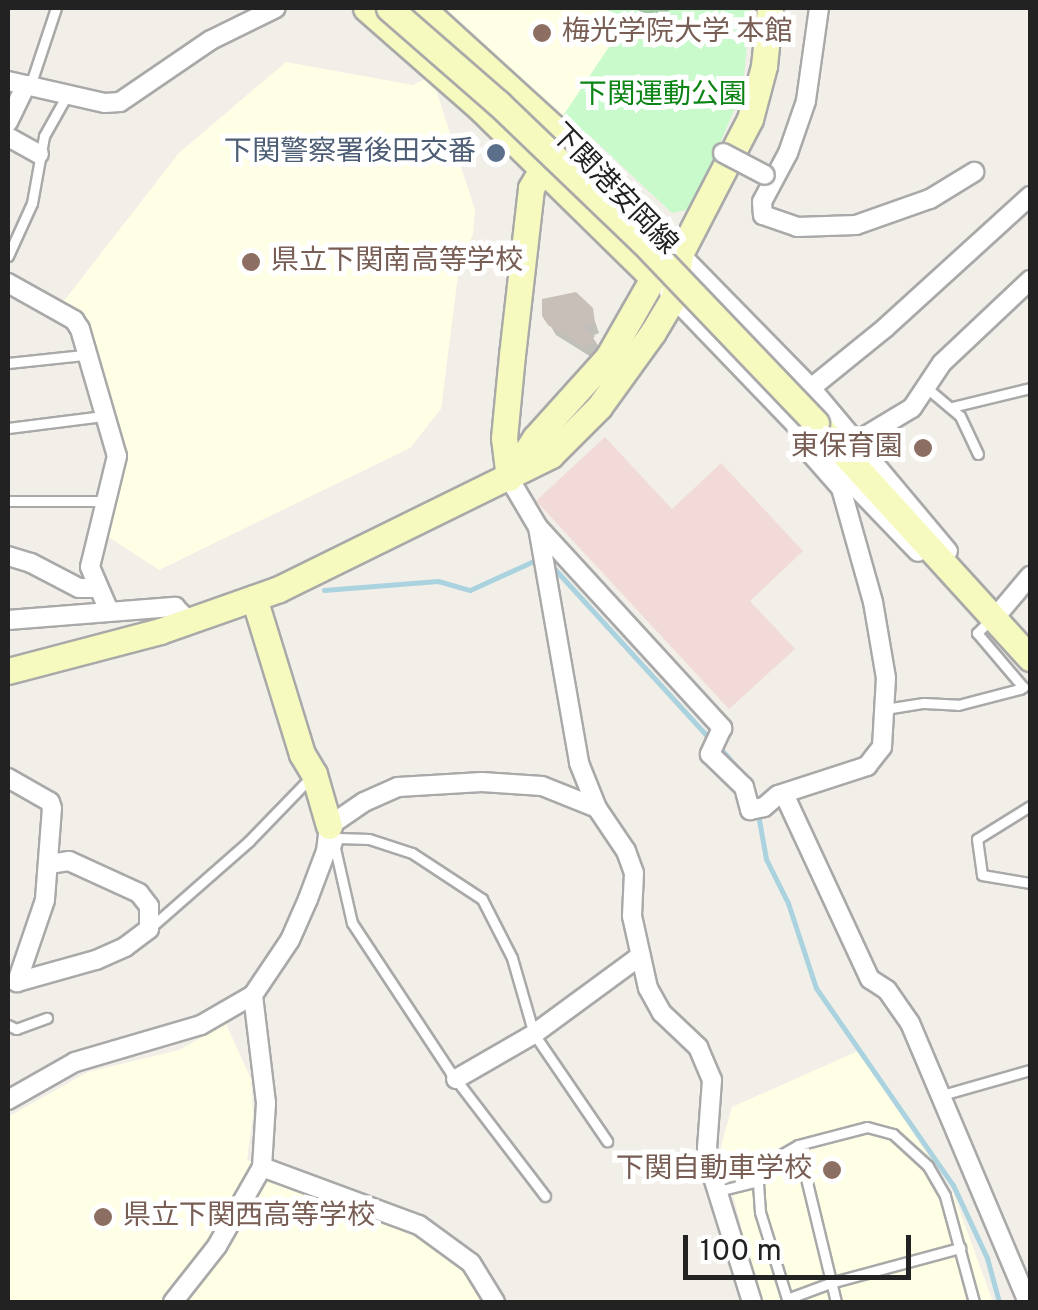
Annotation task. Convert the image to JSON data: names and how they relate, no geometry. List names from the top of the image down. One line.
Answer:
{"streets":{"main road":["下関港安岡線"]},"parks":["下関運動公園"],"places":["梅光学院大学 本館","下関警察署後田交番","県立下関南高等学校","東保育園","下関自動車学校","県立下関西高等学校"],"scale_bar":"100 m"}
